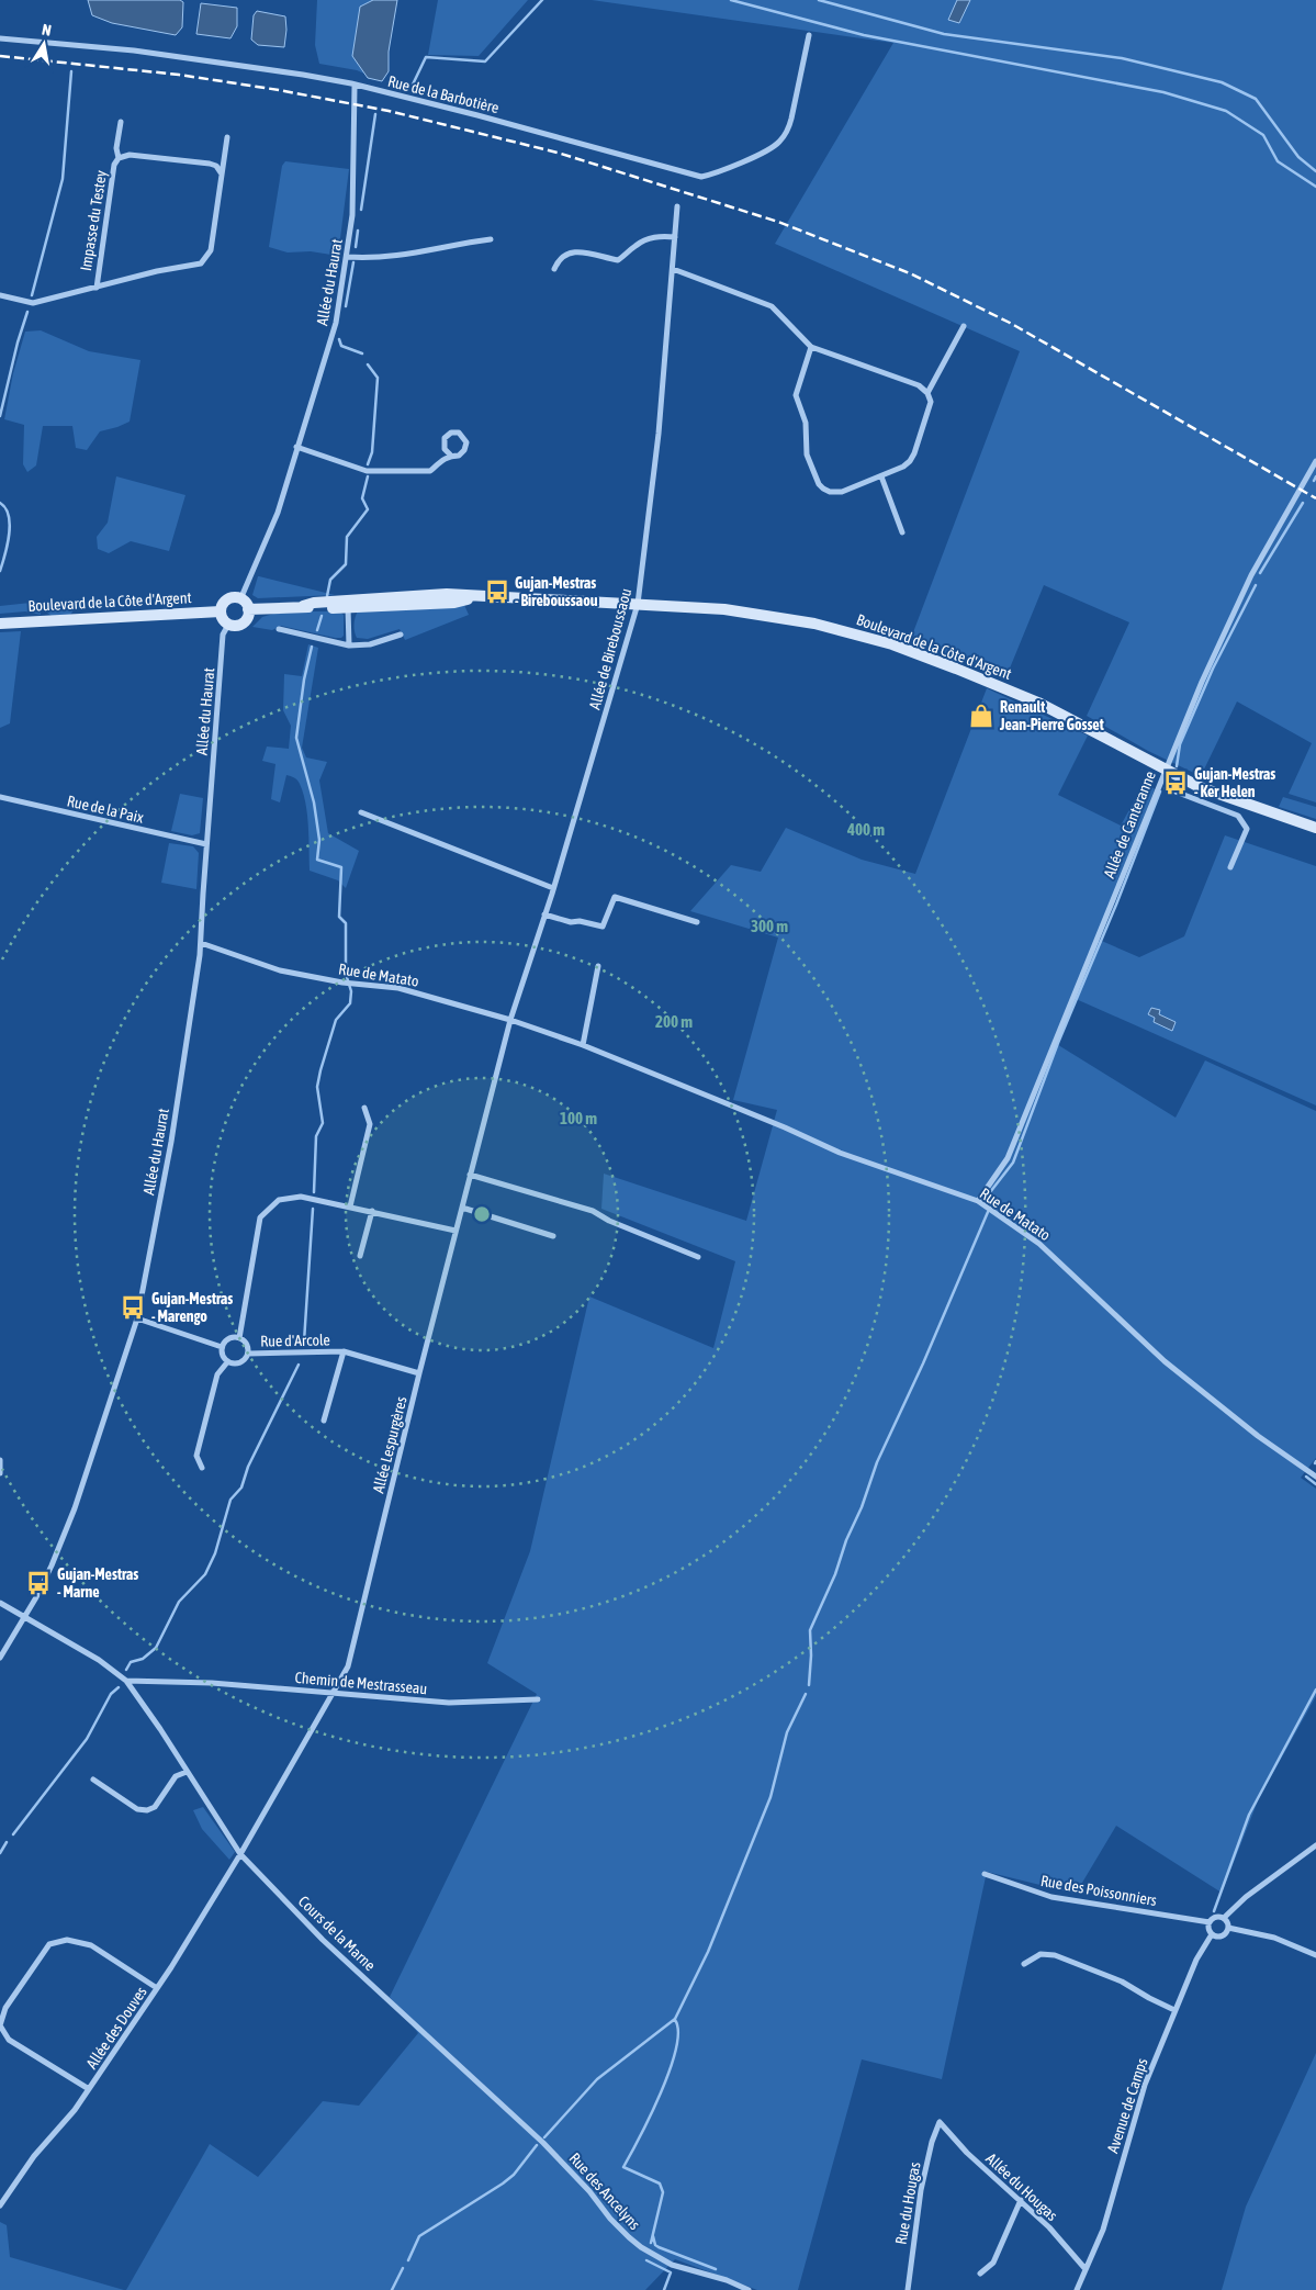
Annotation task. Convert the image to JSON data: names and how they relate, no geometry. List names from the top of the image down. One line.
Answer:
{"streets":{"main road":["Boulevard de la Côte d'Argent"],"street":["Rue de la Barbotière","Impasse du Testey","Allée du Haurat","Allée de Bireboussaou","Rue de la Paix","Allée de Canteranne","Rue de Matato","Rue d'Arcole","Allée Lespurgères","Chemin de Mestrasseau","Rue des Poissonniers","Cours de la Marne","Allée des Douves","Avenue de Camps","Allée du Hougas","Rue des Ancelyns","Rue du Hougas"]},"crossings":[["Rue de la Barbotière","Allée du Haurat"],["Allée du Haurat","Boulevard de la Côte d'Argent"],["Allée du Haurat","Rue de la Paix"],["Allée du Haurat","Rue de Matato"],["Allée du Haurat","Cours de la Marne"],["Boulevard de la Côte d'Argent","Allée de Bireboussaou"],["Boulevard de la Côte d'Argent","Allée de Canteranne"],["Allée de Bireboussaou","Rue de Matato"],["Allée de Bireboussaou","Allée Lespurgères"],["Allée de Canteranne","Rue de Matato"],["Rue de Matato","Allée Lespurgères"],["Rue d'Arcole","Allée Lespurgères"],["Allée Lespurgères","Chemin de Mestrasseau"],["Allée Lespurgères","Cours de la Marne"],["Allée Lespurgères","Allée des Douves"],["Chemin de Mestrasseau","Cours de la Marne"],["Rue des Poissonniers","Avenue de Camps"],["Cours de la Marne","Allée des Douves"],["Cours de la Marne","Rue des Ancelyns"],["Avenue de Camps","Allée du Hougas"],["Allée du Hougas","Rue du Hougas"]],"places":{"bus stop":["Gujan-Mestras - Bireboussaou","Gujan-Mestras - Ker Helen","Gujan-Mestras - Marengo","Gujan-Mestras - Marne"],"shop":["Renault Jean-Pierre Gosset"]},"north":"top","rings":["400 m","300 m","200 m","100 m"]}
